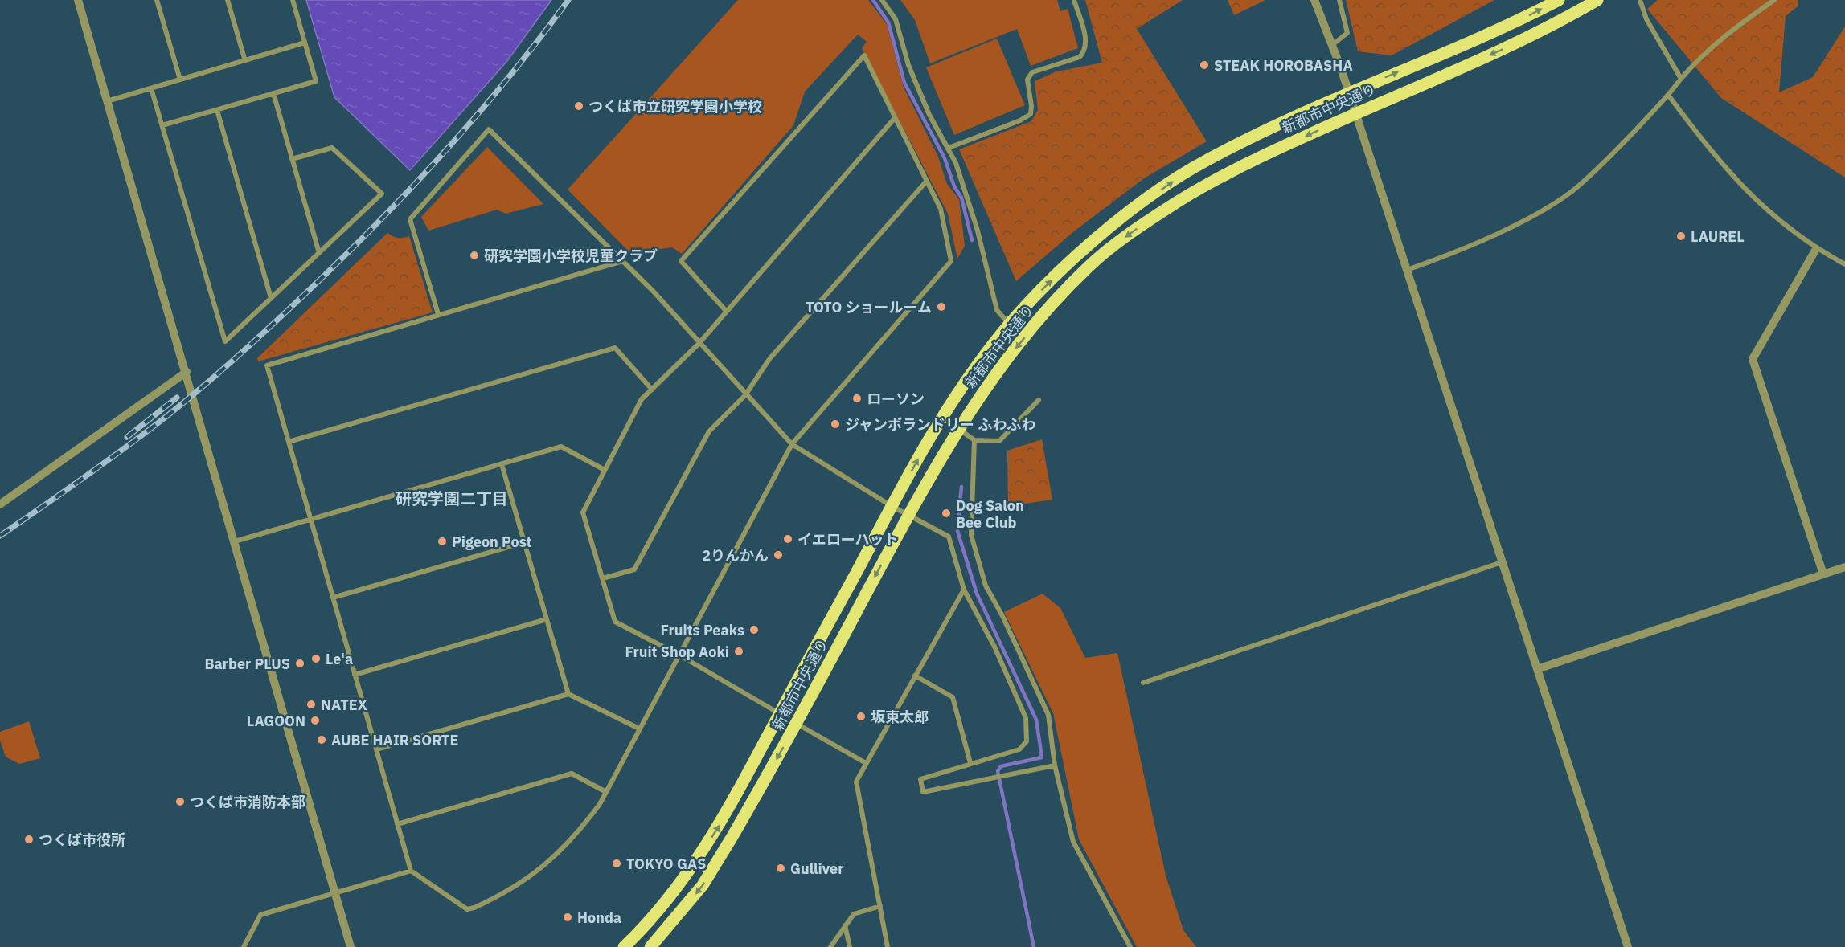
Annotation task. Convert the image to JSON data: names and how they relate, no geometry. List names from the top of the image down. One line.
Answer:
{"streets":{"main road":["新都市中央通り"]},"districts":["研究学園二丁目"],"places":["STEAK HOROBASHA","つくば市立研究学園小学校","LAUREL","研究学園小学校児童クラブ","TOTO ショールーム","ローソン","ジャンボランドリー ふわふわ","Dog Salon Bee Club","イエローハット","Pigeon Post","2りんかん","Fruits Peaks","Fruit Shop Aoki","Le'a","Barber PLUS","NATEX","坂東太郎","LAGOON","AUBE HAIR SORTE","つくば市消防本部","つくば市役所","TOKYO GAS","Gulliver","Honda"]}
